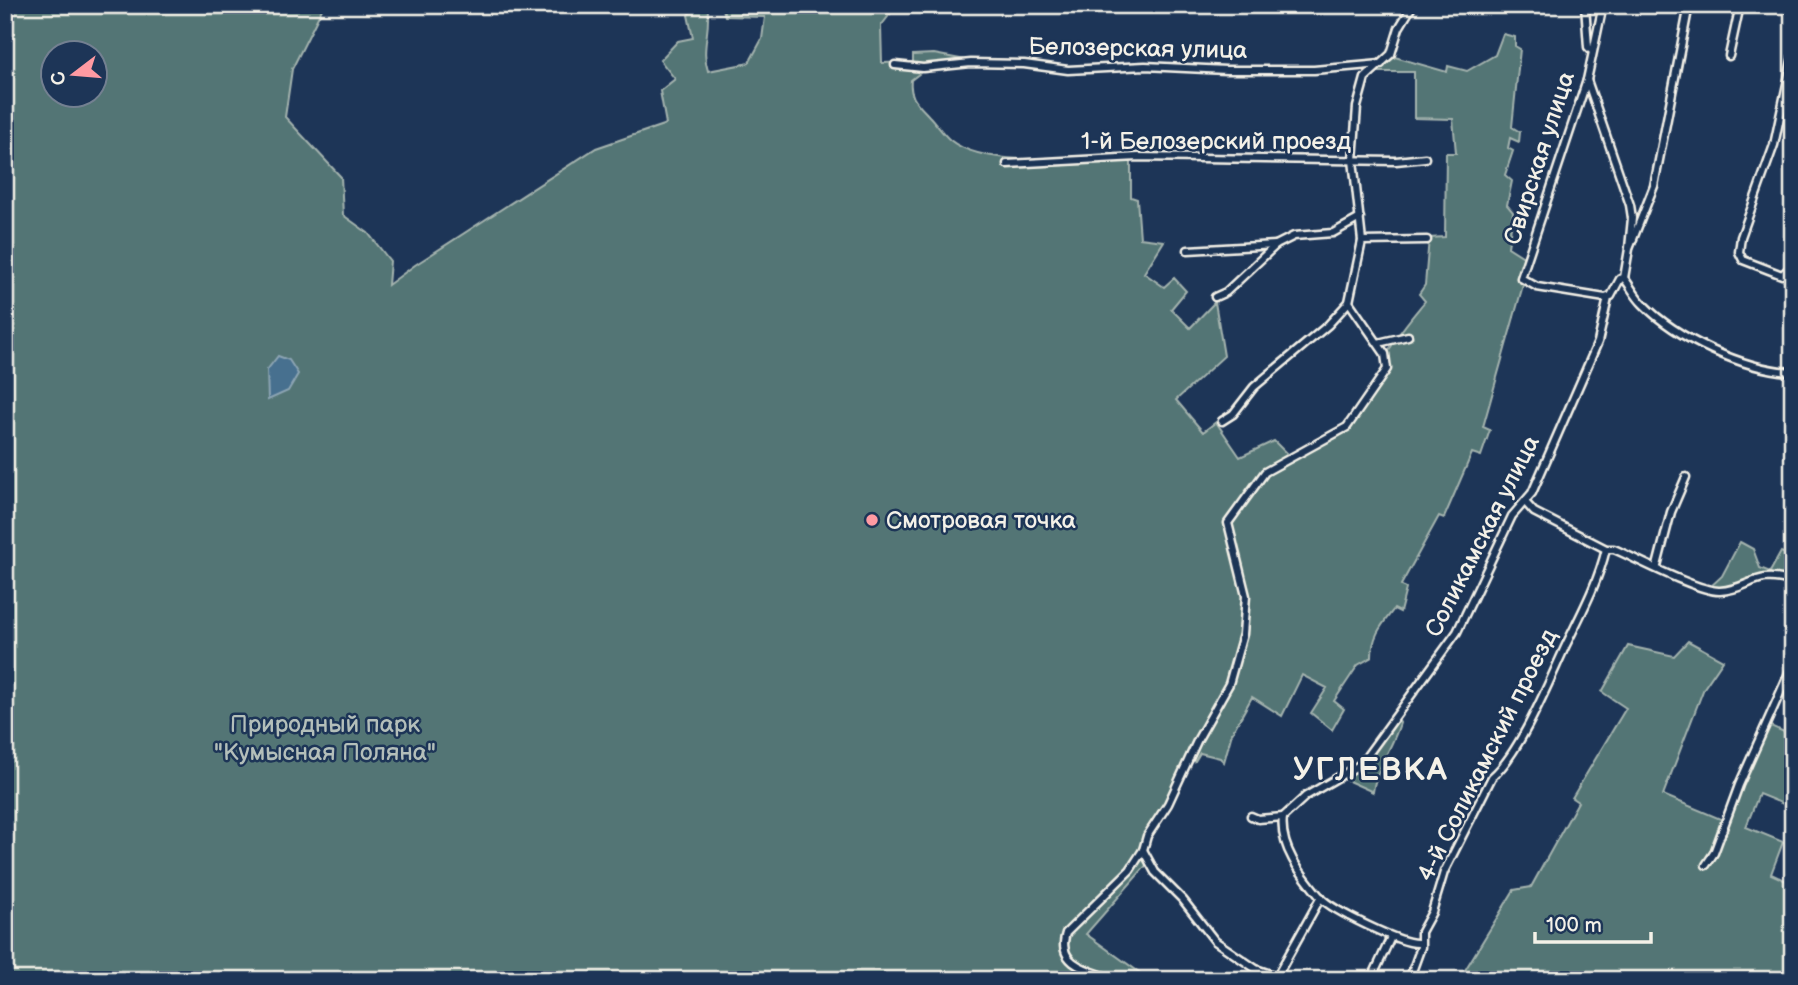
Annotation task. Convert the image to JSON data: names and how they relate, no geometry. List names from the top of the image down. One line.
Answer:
{"streets":{"street":["Белозерская улица","1-й Белозерский проезд","Свирская улица","Соликамская улица","4-й Соликамский проезд"]},"crossings":[["Свирская улица","Соликамская улица"]],"districts":["УГЛЕВКА"],"parks":["Природный парк \"Кумысная Поляна\""],"places":["Смотровая точка"],"scale_bar":"100 m","north":"left"}
